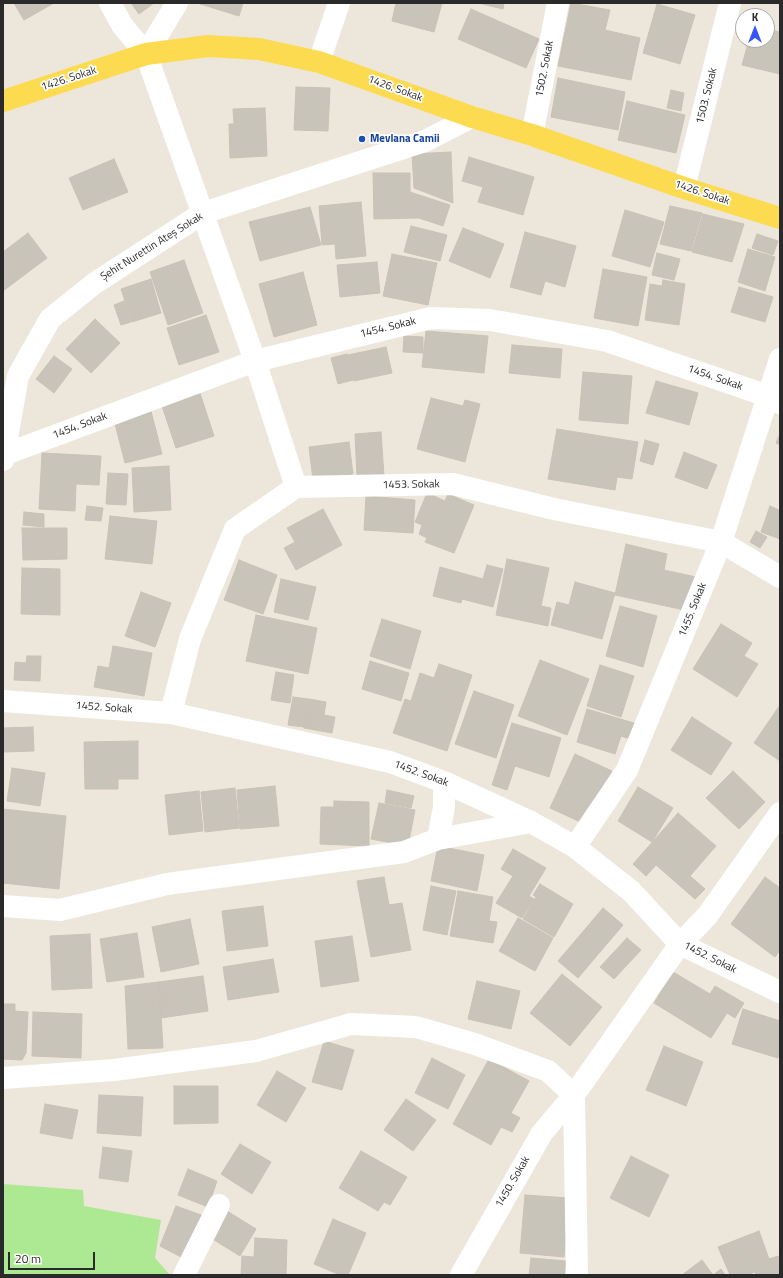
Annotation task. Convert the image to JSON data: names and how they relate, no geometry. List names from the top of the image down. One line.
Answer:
{"streets":{"main road":["1426. Sokak"],"street":["1502. Sokak","1503. Sokak","Şehit Nurettin Ateş Sokak","1454. Sokak","1453. Sokak","1455. Sokak","1452. Sokak","1450. Sokak"]},"crossings":[["1502. Sokak","1426. Sokak"],["1426. Sokak","1503. Sokak"],["1426. Sokak","Şehit Nurettin Ateş Sokak"],["Şehit Nurettin Ateş Sokak","1454. Sokak"],["1454. Sokak","1455. Sokak"],["1453. Sokak","1455. Sokak"],["1455. Sokak","1452. Sokak"],["1452. Sokak","1450. Sokak"]],"places":["Mevlana Camii"],"scale_bar":"20 m","north":"top"}
